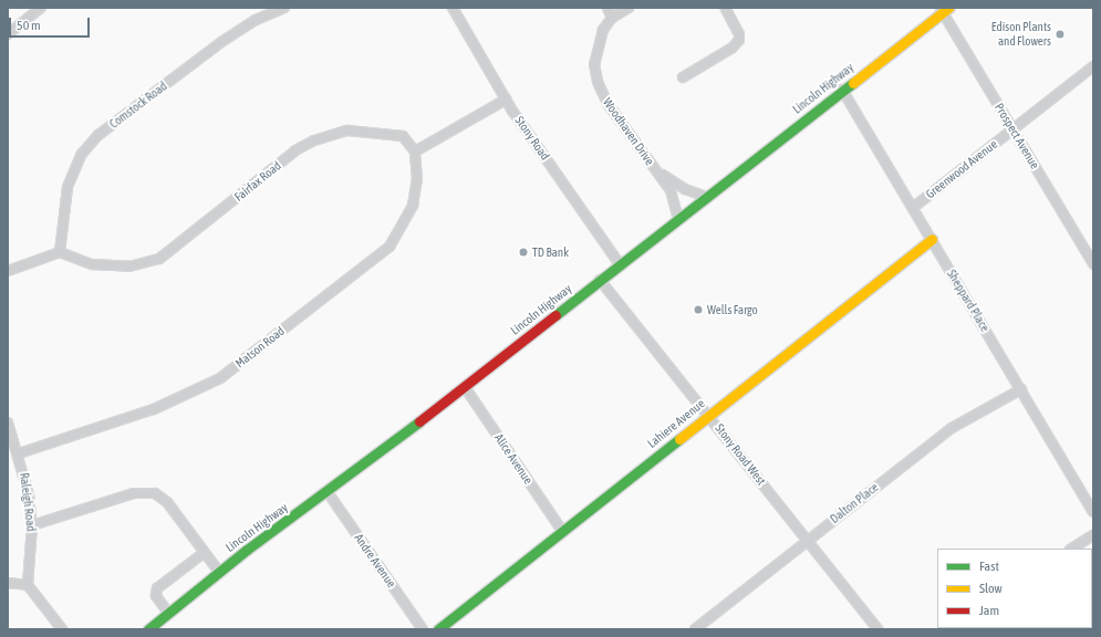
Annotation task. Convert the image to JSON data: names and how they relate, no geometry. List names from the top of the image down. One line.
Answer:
{"streets":{"main road":["Lincoln Highway","Lahiere Avenue"],"street":["Comstock Road","Woodhaven Drive","Prospect Avenue","Stony Road","Greenwood Avenue","Fairfax Road","Sheppard Place","Matson Road","Stony Road West","Alice Avenue","Raleigh Road","Dalton Place","Andre Avenue"]},"crossings":[["Lincoln Highway","Woodhaven Drive"],["Lincoln Highway","Prospect Avenue"],["Lincoln Highway","Stony Road"],["Lincoln Highway","Sheppard Place"],["Lincoln Highway","Stony Road West"],["Lincoln Highway","Alice Avenue"],["Lincoln Highway","Andre Avenue"],["Comstock Road","Fairfax Road"],["Prospect Avenue","Greenwood Avenue"],["Greenwood Avenue","Sheppard Place"],["Fairfax Road","Matson Road"],["Sheppard Place","Lahiere Avenue"],["Sheppard Place","Dalton Place"],["Matson Road","Raleigh Road"],["Lahiere Avenue","Stony Road West"],["Lahiere Avenue","Alice Avenue"],["Stony Road West","Dalton Place"]],"places":["Edison Plants and Flowers","TD Bank","Wells Fargo"],"legend":["Fast","Slow","Jam"],"scale_bar":"50 m"}
